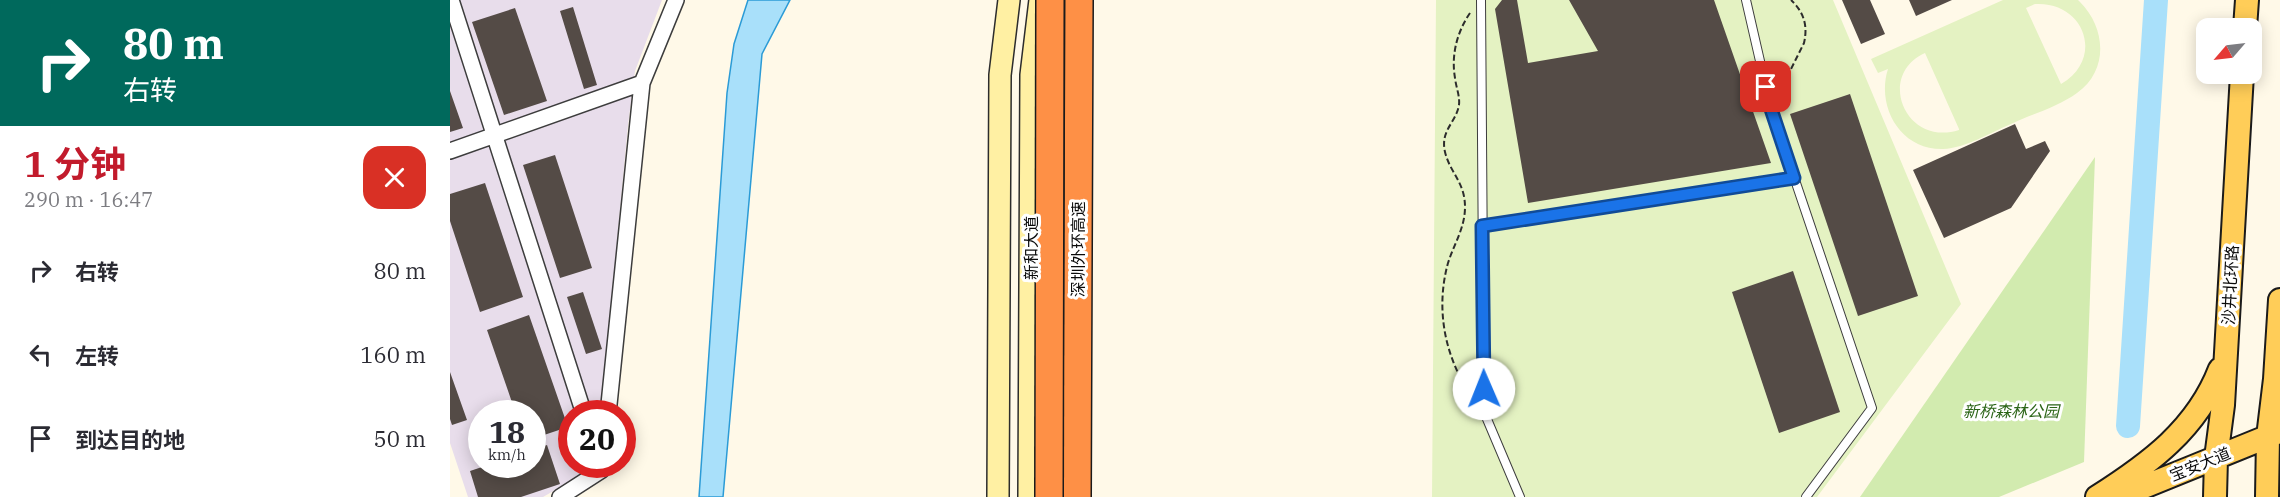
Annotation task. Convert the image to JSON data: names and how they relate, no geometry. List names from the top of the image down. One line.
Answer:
{"streets":{"highway":["深圳外环高速"],"main road":["新和大道","沙井北环路","宝安大道"]},"crossings":[["沙井北环路","宝安大道"]],"parks":["新桥森林公园"],"north":"bottom left","page":{"turn":["80 m","右转"],"heading":["1 分钟","290 m · 16:47"],"list":[{"name":"右转","value":"80 m"},{"name":"左转","value":"160 m"},{"name":"到达目的地","value":"50 m"}],"speed":"18 km/h","limit":"20"}}
